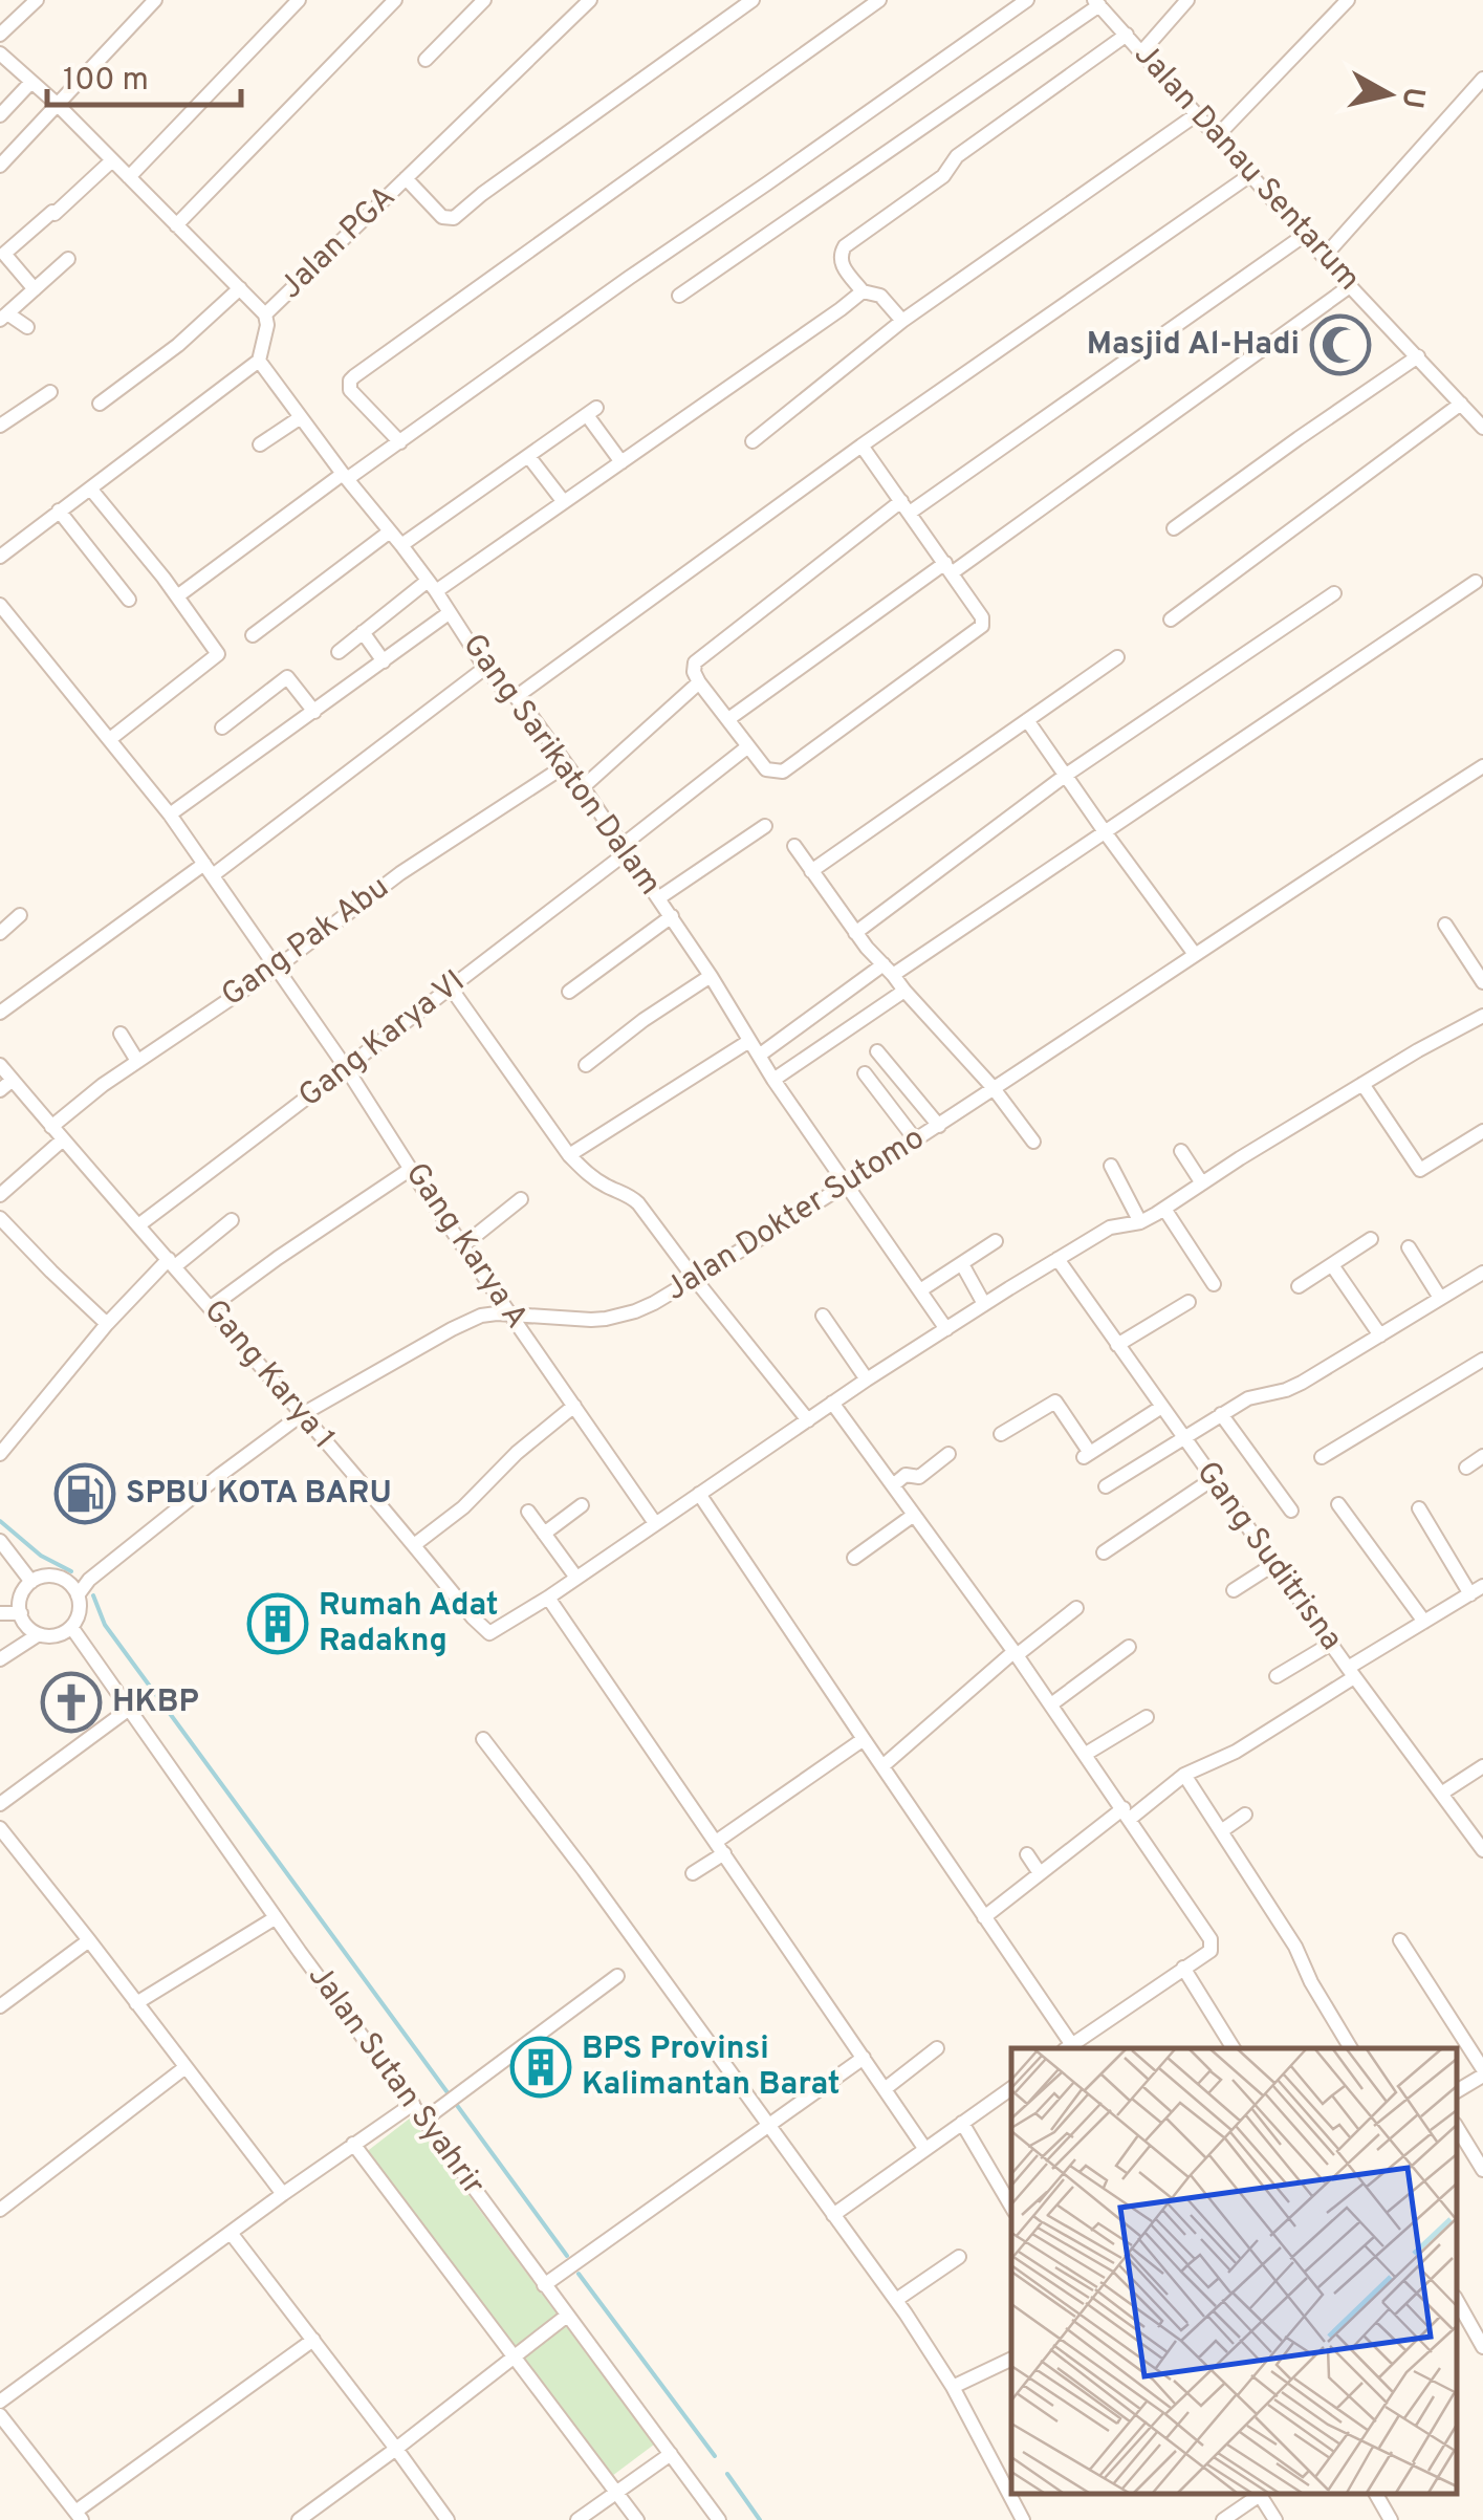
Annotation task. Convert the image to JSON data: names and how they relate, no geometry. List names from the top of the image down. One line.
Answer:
{"streets":{"street":["Jalan Danau Sentarum","Jalan PGA","Gang Sarikaton Dalam","Gang Pak Abu","Gang Karya VI","Jalan Dokter Sutomo","Gang Karya A","Gang Karya 1","Gang Suditrisna","Jalan Sutan Syahrir"]},"crossings":[["Jalan PGA","Gang Sarikaton Dalam"],["Gang Sarikaton Dalam","Gang Pak Abu"],["Gang Sarikaton Dalam","Gang Karya VI"],["Gang Sarikaton Dalam","Jalan Dokter Sutomo"],["Gang Sarikaton Dalam","Gang Karya 1"],["Gang Pak Abu","Gang Karya A"],["Gang Pak Abu","Gang Karya 1"],["Gang Karya VI","Gang Karya A"],["Gang Karya VI","Gang Karya 1"],["Jalan Dokter Sutomo","Gang Karya A"],["Jalan Dokter Sutomo","Gang Karya 1"],["Jalan Dokter Sutomo","Jalan Sutan Syahrir"],["Gang Karya A","Gang Karya 1"],["Gang Karya 1","Gang Suditrisna"]],"places":{"mosque":["Masjid Al-Hadi"],"fuel station":["SPBU KOTA BARU"],"building":["Rumah Adat Radakng","BPS Provinsi Kalimantan Barat"],"church":["HKBP"]},"scale_bar":"100 m","north":"right"}
